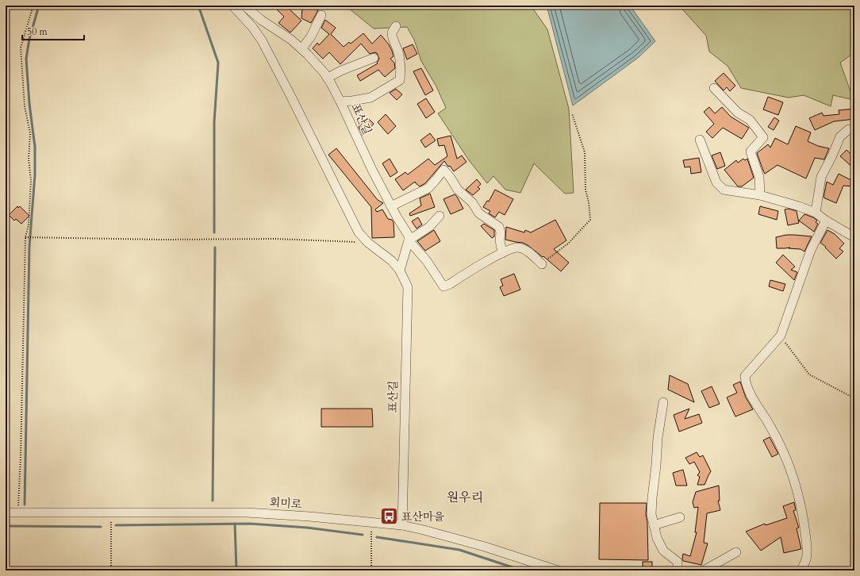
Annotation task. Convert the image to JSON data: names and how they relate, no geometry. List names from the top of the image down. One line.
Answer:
{"streets":{"street":["표산길","회미로"]},"crossings":[["표산길","회미로"]],"districts":["원우리"],"places":{"bus stop":["표산마을"]},"scale_bar":"50 m"}
